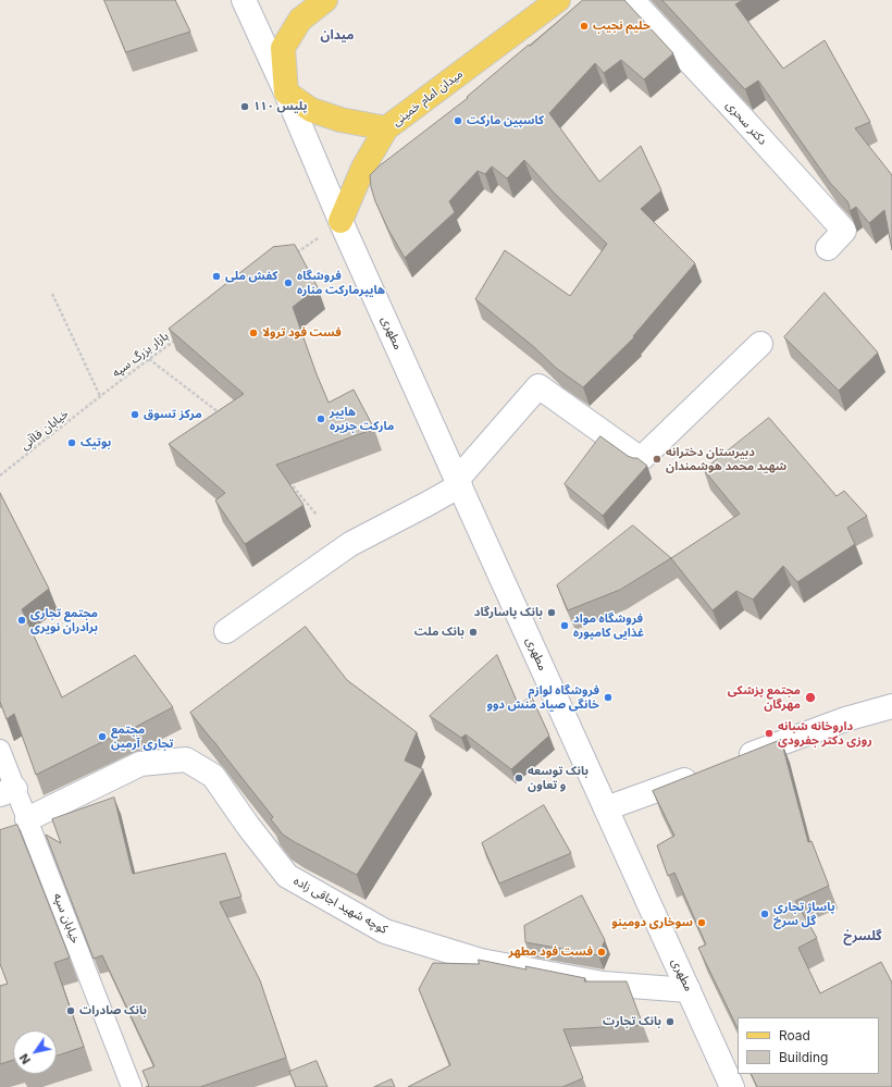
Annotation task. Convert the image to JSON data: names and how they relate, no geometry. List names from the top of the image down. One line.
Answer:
{"streets":{"main road":["میدان امام خمینی"],"street":["دکتر سحری","مطهری","کوچه شهید اجاقی زاده","خیابان سپه"],"path":["بازار بزرگ سپه","خیابان قاآنی"]},"crossings":[["میدان امام خمینی","مطهری"],["مطهری","کوچه شهید اجاقی زاده"],["بازار بزرگ سپه","خیابان قاآنی"],["کوچه شهید اجاقی زاده","خیابان سپه"]],"districts":["میدان","گلسرخ"],"places":["حلیم نجیب","پلیس ۱۱۰","کاسپین مارکت","کفش ملی","فروشگاه هایپرمارکت مناره","فست فود ترولا","مرکز تسوق","هایپر مارکت جزیره","بوتیک","دبیرستان دخترانه شهید محمد هوشمندان","بانک پاسارگاد","مجتمع تجاری برادران نویری","فروشگاه مواد غذایی کامپوره","بانک ملت","فروشگاه لوازم خانگی صیاد منش دوو","مجتمع پزشکی مهرگان","داروخانه شبانه روزی دکتر جفرودی","مجتمع تجاری آرمین","بانک توسعه و تعاون","پاساژ تجاری گل سرخ","سوخاری دومینو","فست فود مطهر","بانک صادرات","بانک تجارت"],"legend":["Road","Building"],"north":"bottom left"}
